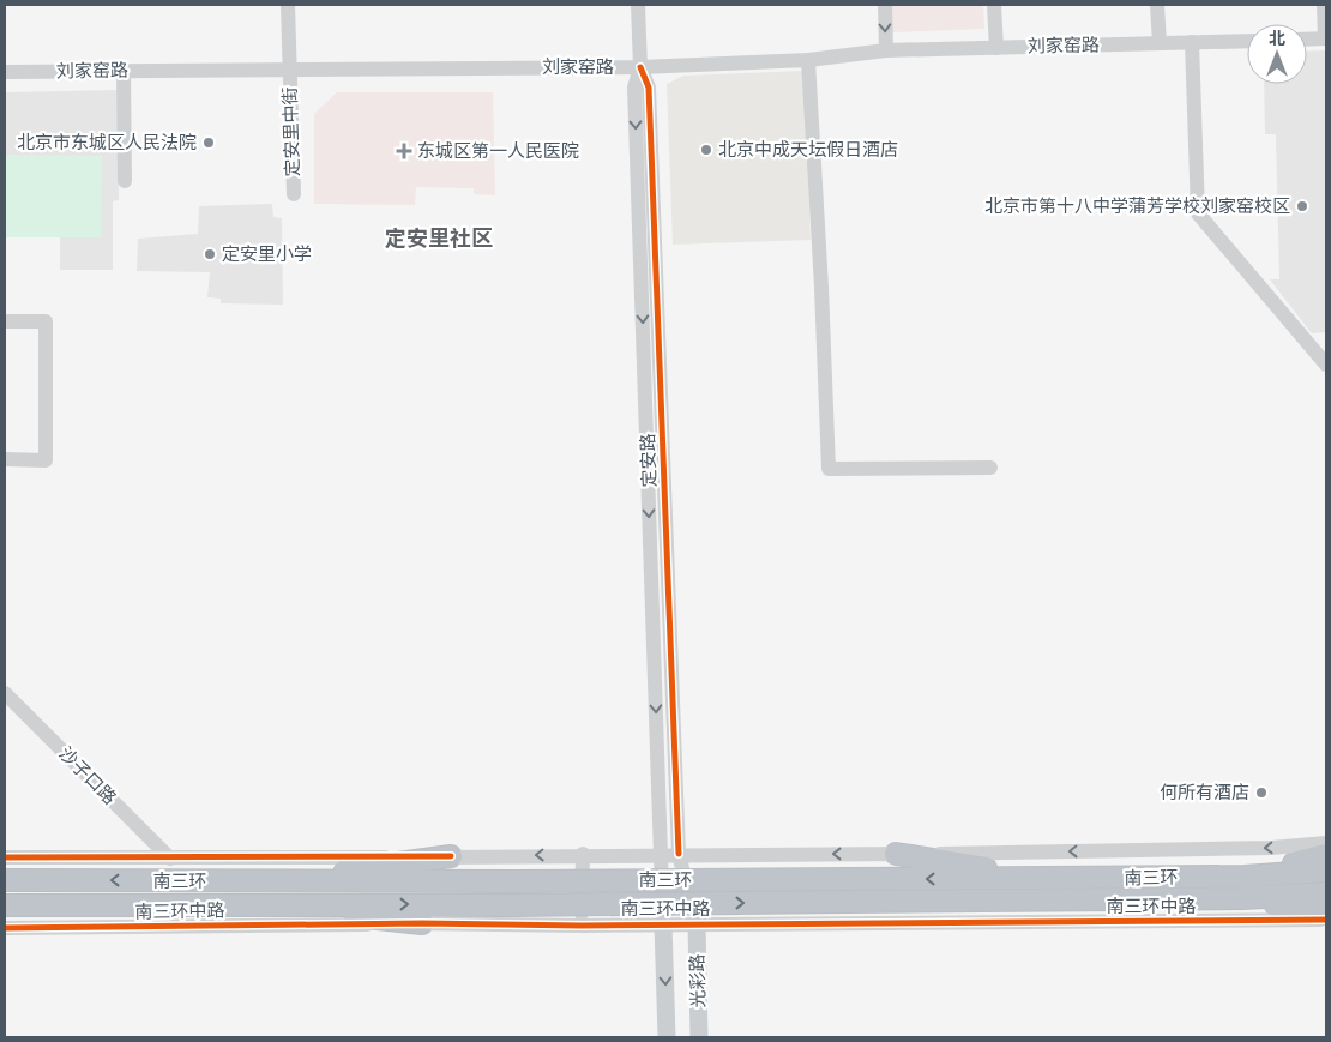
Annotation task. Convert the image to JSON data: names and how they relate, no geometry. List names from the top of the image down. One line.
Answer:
{"streets":{"highway":["南三环"],"main road":["光彩路"],"street":["刘家窑路","定安里中街","定安路","沙子口路","南三环中路"]},"crossings":[["刘家窑路","定安里中街"],["刘家窑路","定安路"],["定安路","南三环中路"],["定安路","光彩路"],["南三环中路","光彩路"]],"districts":["定安里社区"],"places":{"other":["北京市东城区人民法院","北京中成天坛假日酒店","北京市第十八中学蒲芳学校刘家窑校区","定安里小学","何所有酒店"],"health":["东城区第一人民医院"]},"north":"top"}
